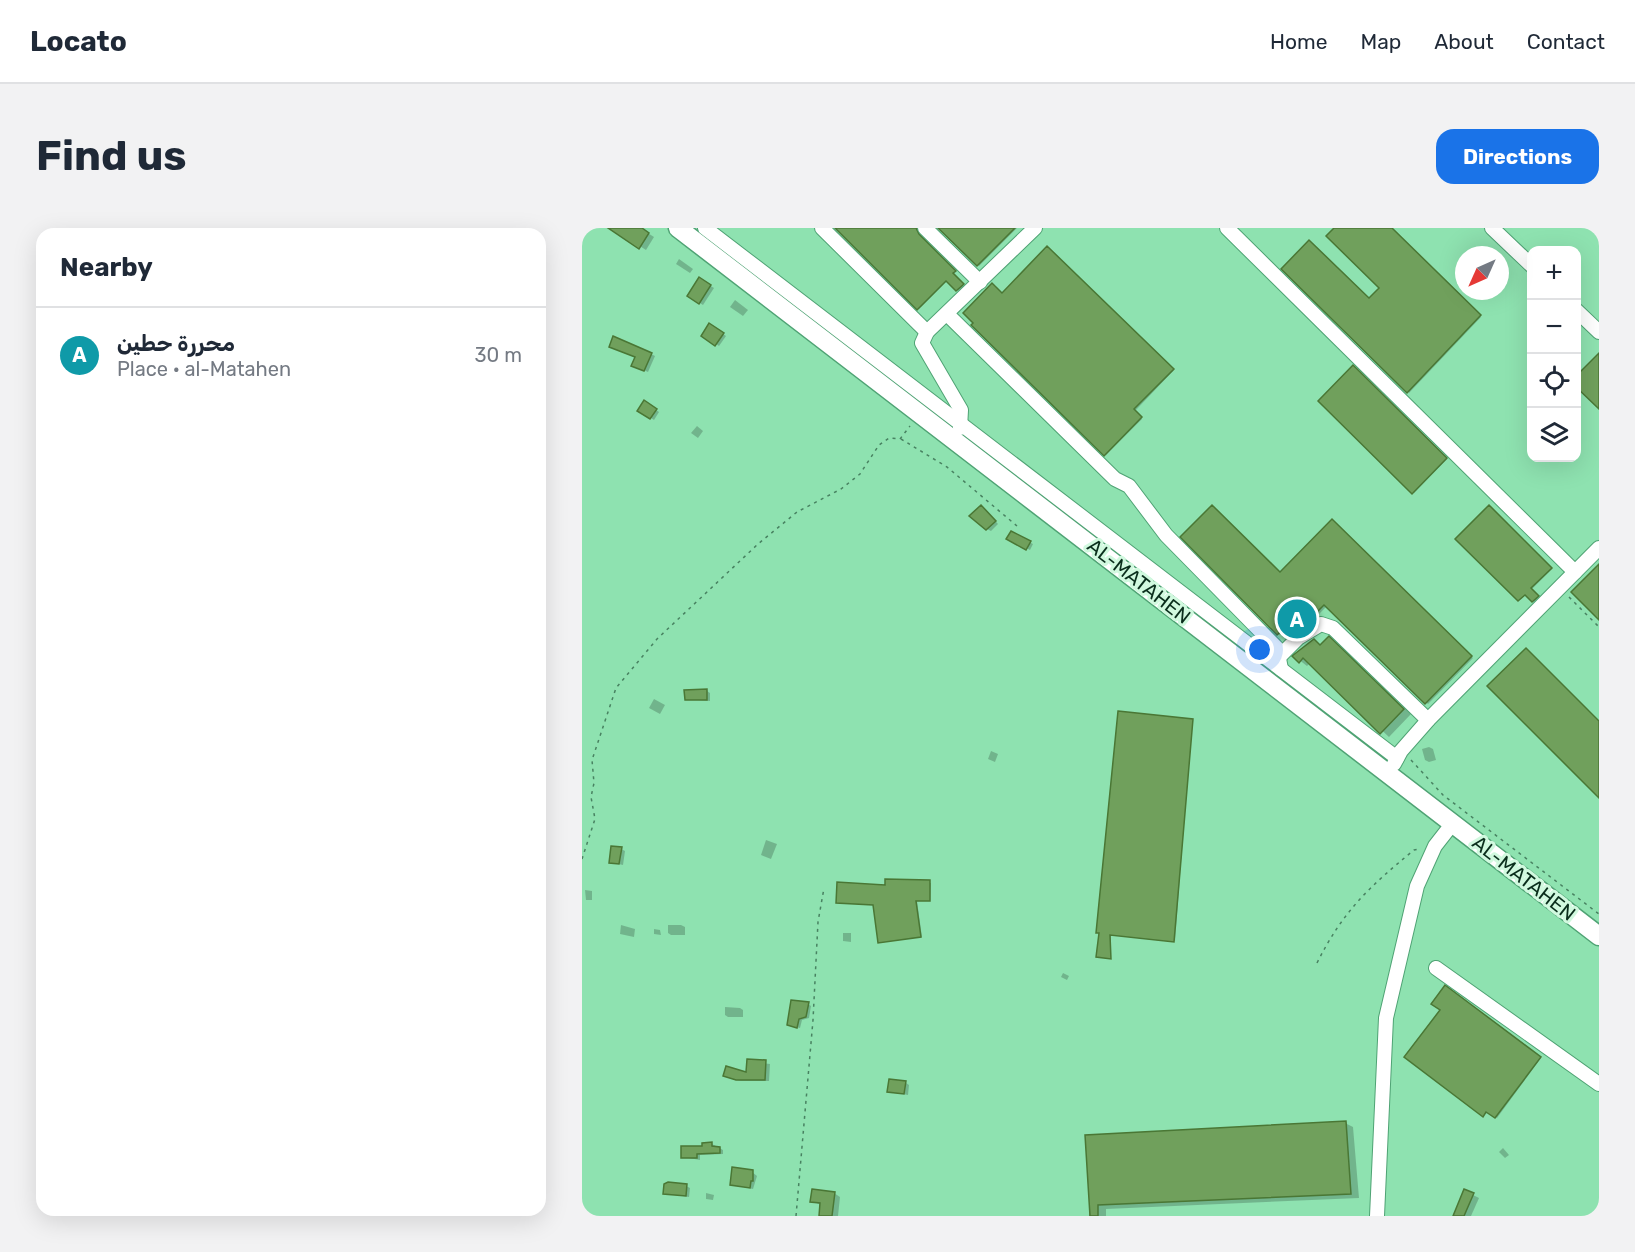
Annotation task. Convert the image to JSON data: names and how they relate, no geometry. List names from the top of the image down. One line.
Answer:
{"streets":{"main road":["AL-MATAHEN"]},"north":"bottom left","page":{"header":"Locato","nav":["Home","Map","About","Contact"],"buttons":"Directions","title":"Find us","heading":"Nearby","map_buttons":["+","−"],"list":[{"mark":"A","name":"محررة حطين","note":"Place · al-Matahen","value":"30 m"}],"pins":"A"}}
